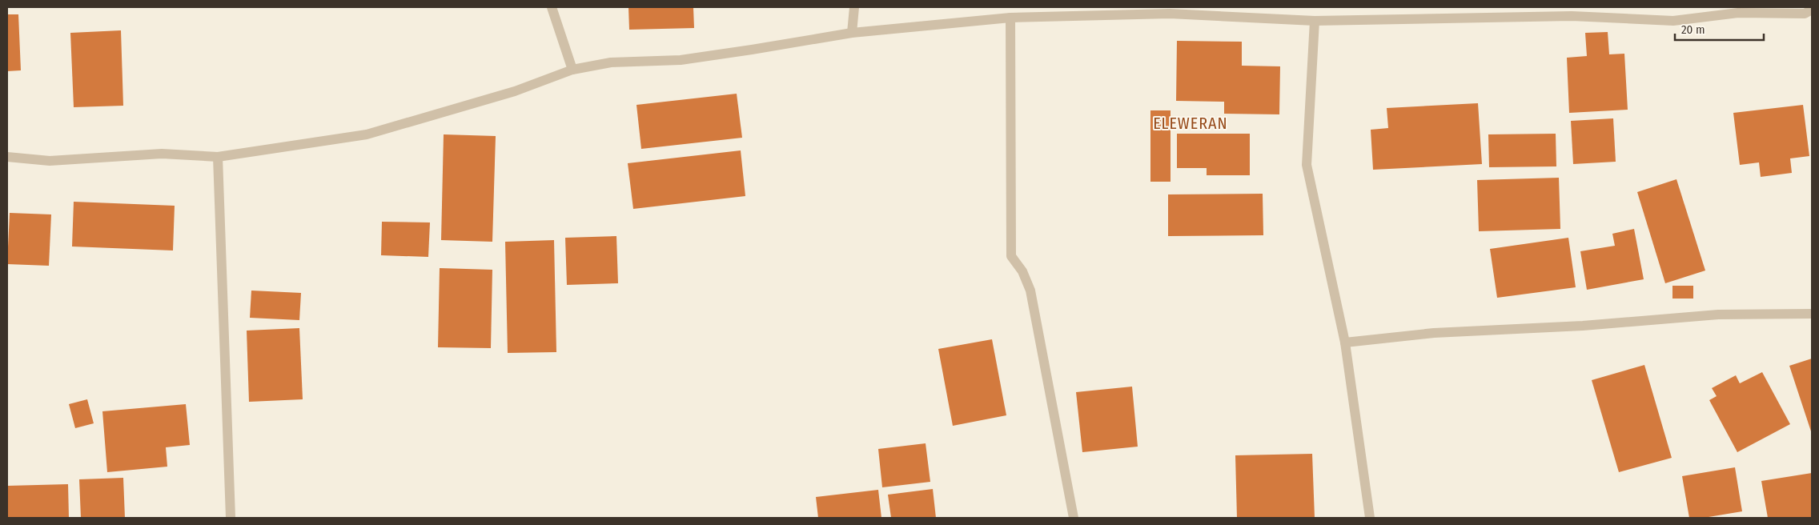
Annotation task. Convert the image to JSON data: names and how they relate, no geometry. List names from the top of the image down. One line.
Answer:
{"districts":["ELEWERAN"],"scale_bar":"20 m"}
